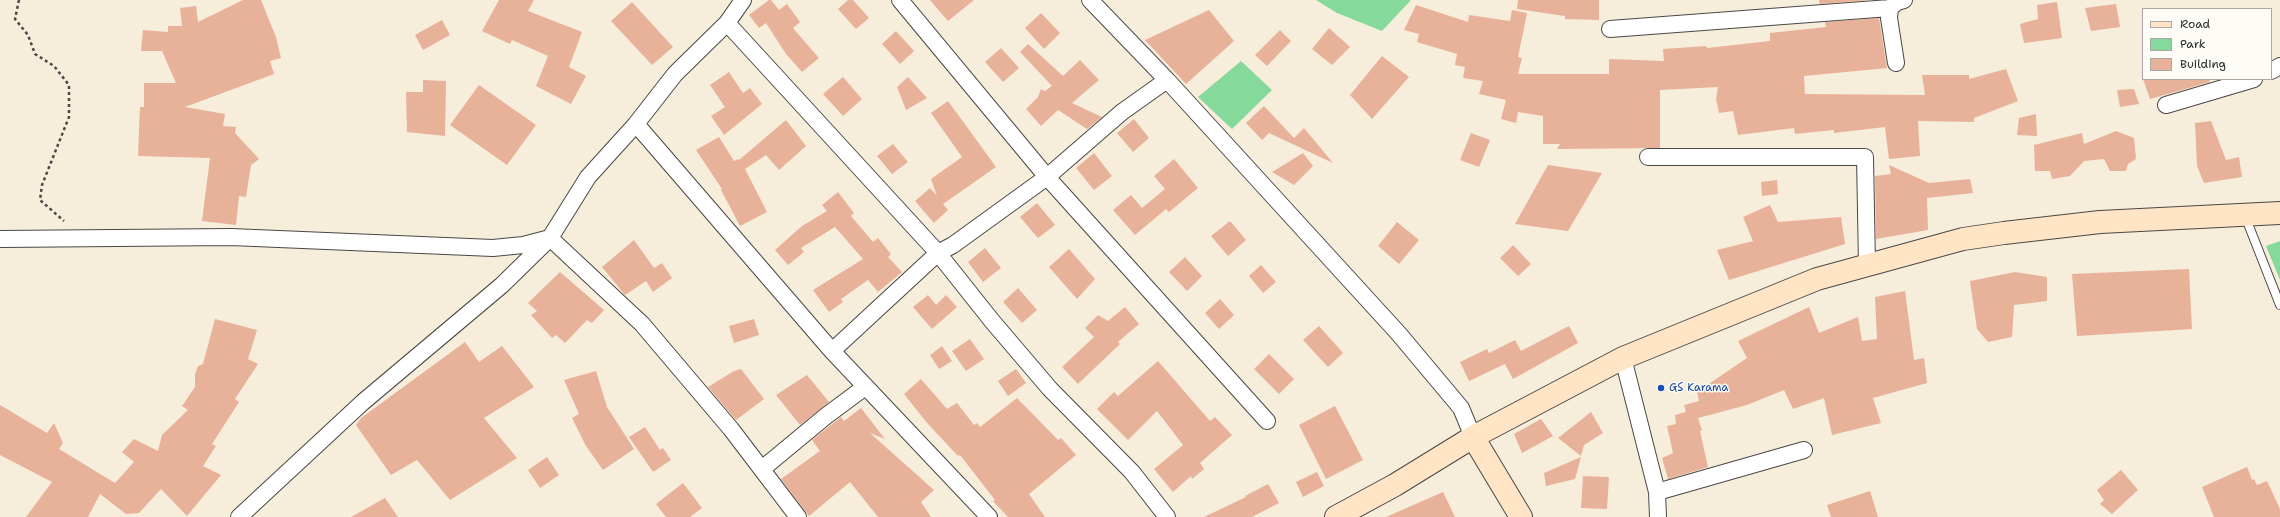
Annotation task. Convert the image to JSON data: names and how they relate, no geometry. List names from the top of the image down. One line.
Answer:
{"places":["GS Karama"],"legend":["Road","Park","Building"]}
